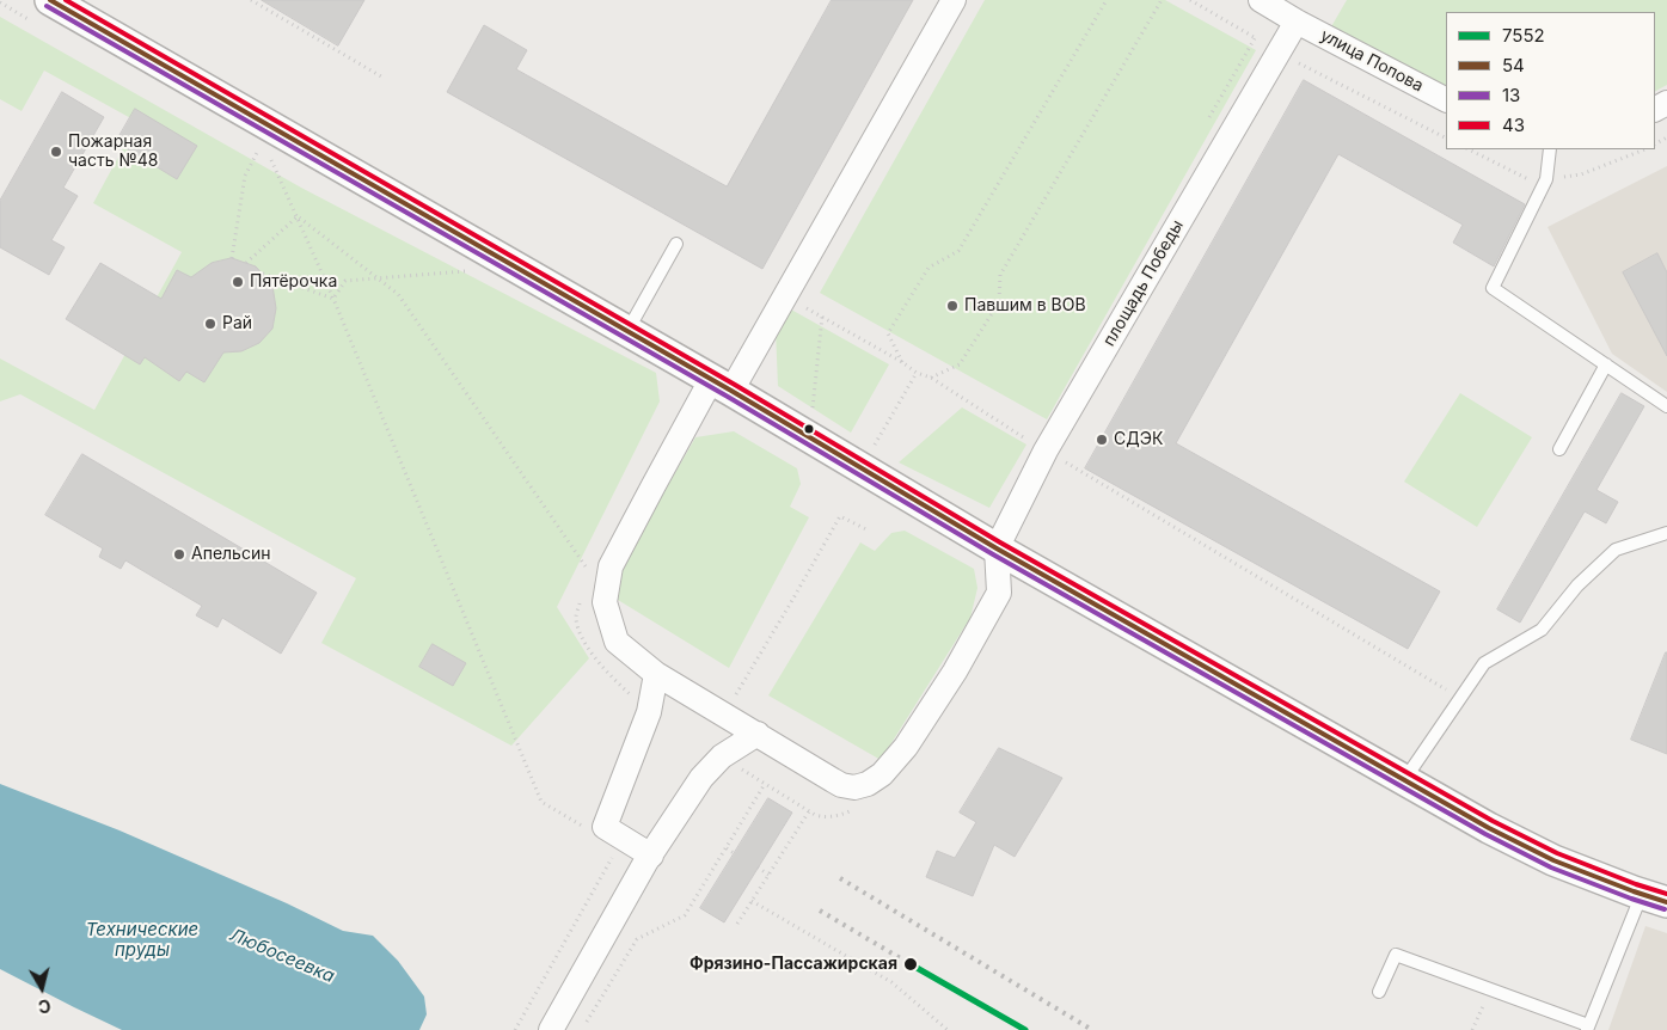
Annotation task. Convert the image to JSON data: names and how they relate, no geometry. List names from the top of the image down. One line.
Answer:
{"streets":{"street":["улица Попова","площадь Победы"]},"crossings":[["улица Попова","площадь Победы"]],"water":["Технические пруды","Любосеевка"],"places":["Пожарная часть №48","Пятёрочка","Павшим в ВОВ","Рай","СДЭК","Апельсин","Фрязино-Пассажирская"],"lines":["transit line 54","transit line 43","transit line 13","transit line 7552"],"legend":["7552","54","13","43"],"north":"bottom"}
